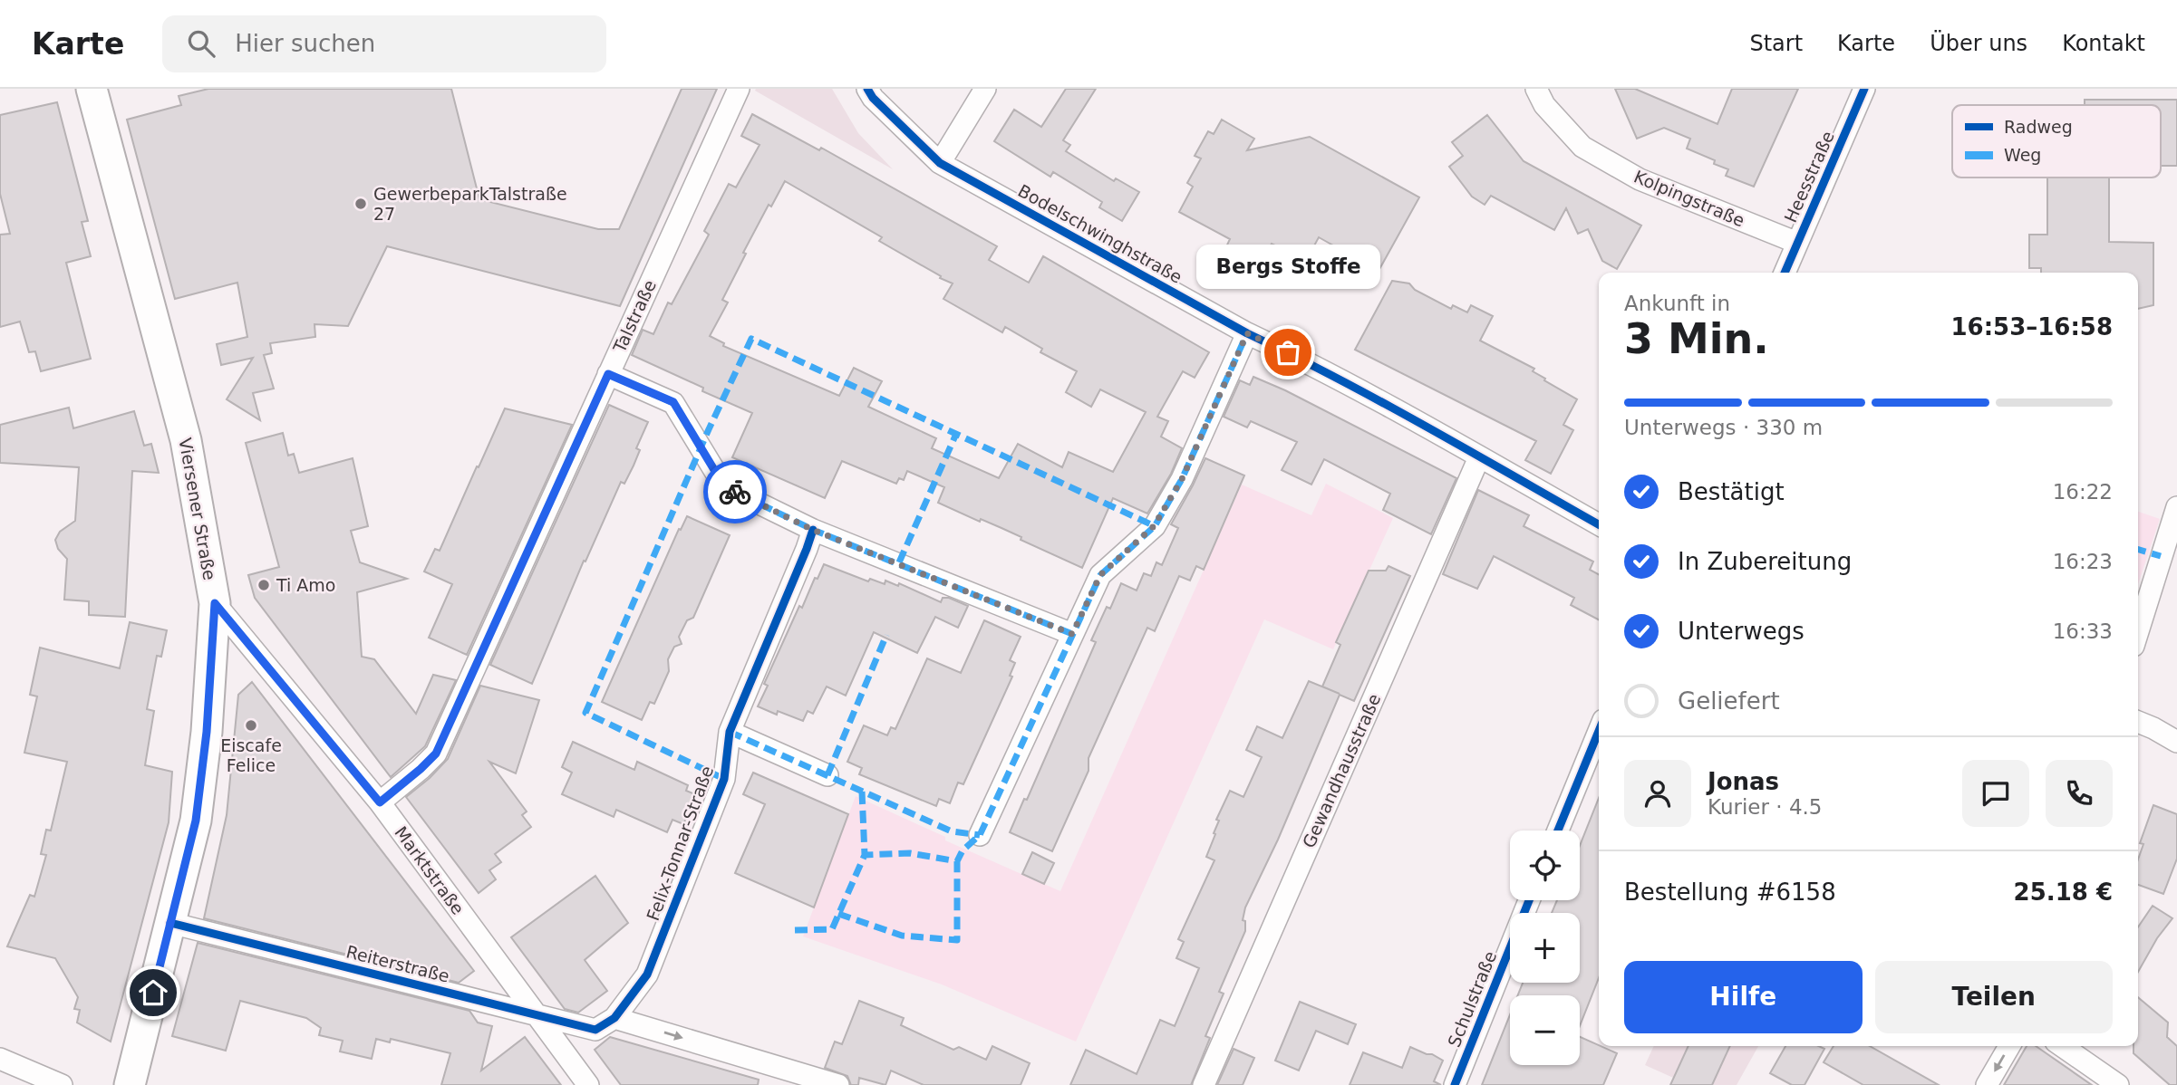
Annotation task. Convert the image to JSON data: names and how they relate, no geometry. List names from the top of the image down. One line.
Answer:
{"streets":{"main road":["Viersener Straße"],"street":["Heesstraße","Kolpingstraße","Bodelschwinghstraße","Talstraße","Gewandhausstraße","Felix-Tonnar-Straße","Marktstraße","Reiterstraße","Schulstraße"]},"crossings":[["Heesstraße","Kolpingstraße"],["Bodelschwinghstraße","Gewandhausstraße"],["Talstraße","Marktstraße"],["Viersener Straße","Marktstraße"],["Viersener Straße","Reiterstraße"],["Felix-Tonnar-Straße","Reiterstraße"],["Marktstraße","Reiterstraße"]],"places":["GewerbeparkTalstraße 27","Bergs Stoffe","Ti Amo","Eiscafe Felice"],"legend":["Radweg","Weg"],"page":{"header":"Karte","search":"Hier suchen","nav":["Start","Karte","Über uns","Kontakt"],"bubble":"Bergs Stoffe","heading":["3 Min.","Ankunft in","16:53–16:58"],"panel":["Jonas","Kurier · 4.5","Bestellung #6158","25.18 €"],"bar":"Unterwegs · 330 m","list":[["Bestätigt","16:22"],["In Zubereitung","16:23"],["Unterwegs","16:33"],"Geliefert"],"map_buttons":["+","−"],"buttons":["Hilfe","Teilen"]}}
